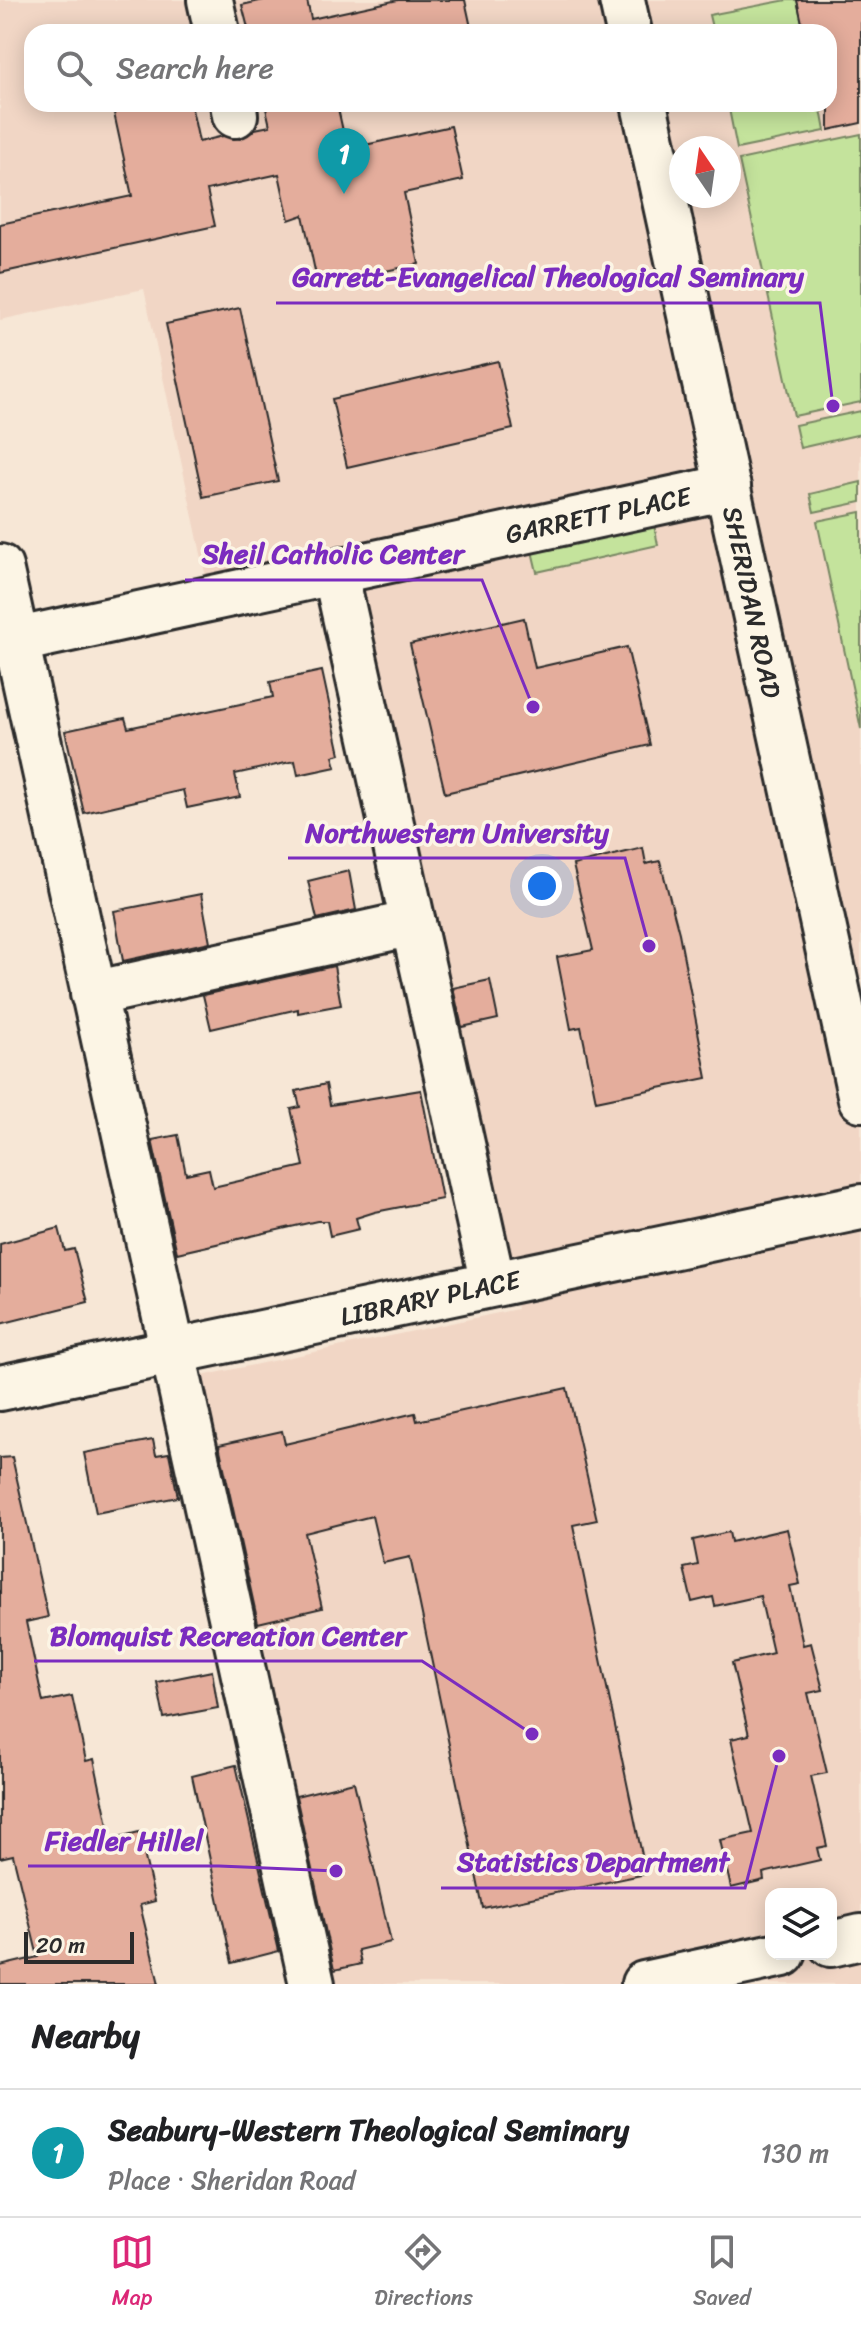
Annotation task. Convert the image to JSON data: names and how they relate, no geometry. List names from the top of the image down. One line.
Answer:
{"streets":{"street":["GARRETT PLACE","SHERIDAN ROAD","LIBRARY PLACE"]},"crossings":[["GARRETT PLACE","SHERIDAN ROAD"]],"places":["Garrett-Evangelical Theological Seminary","Sheil Catholic Center","Northwestern University","Blomquist Recreation Center","Statistics Department","Fiedler Hillel"],"scale_bar":"20 m","north":"top","page":{"search":"Search here","pins":"1","scale":"20 m","heading":"Nearby","list":[{"mark":"1","name":"Seabury-Western Theological Seminary","note":"Place · Sheridan Road","value":"130 m"}],"nav":["Map","Directions","Saved"]}}
